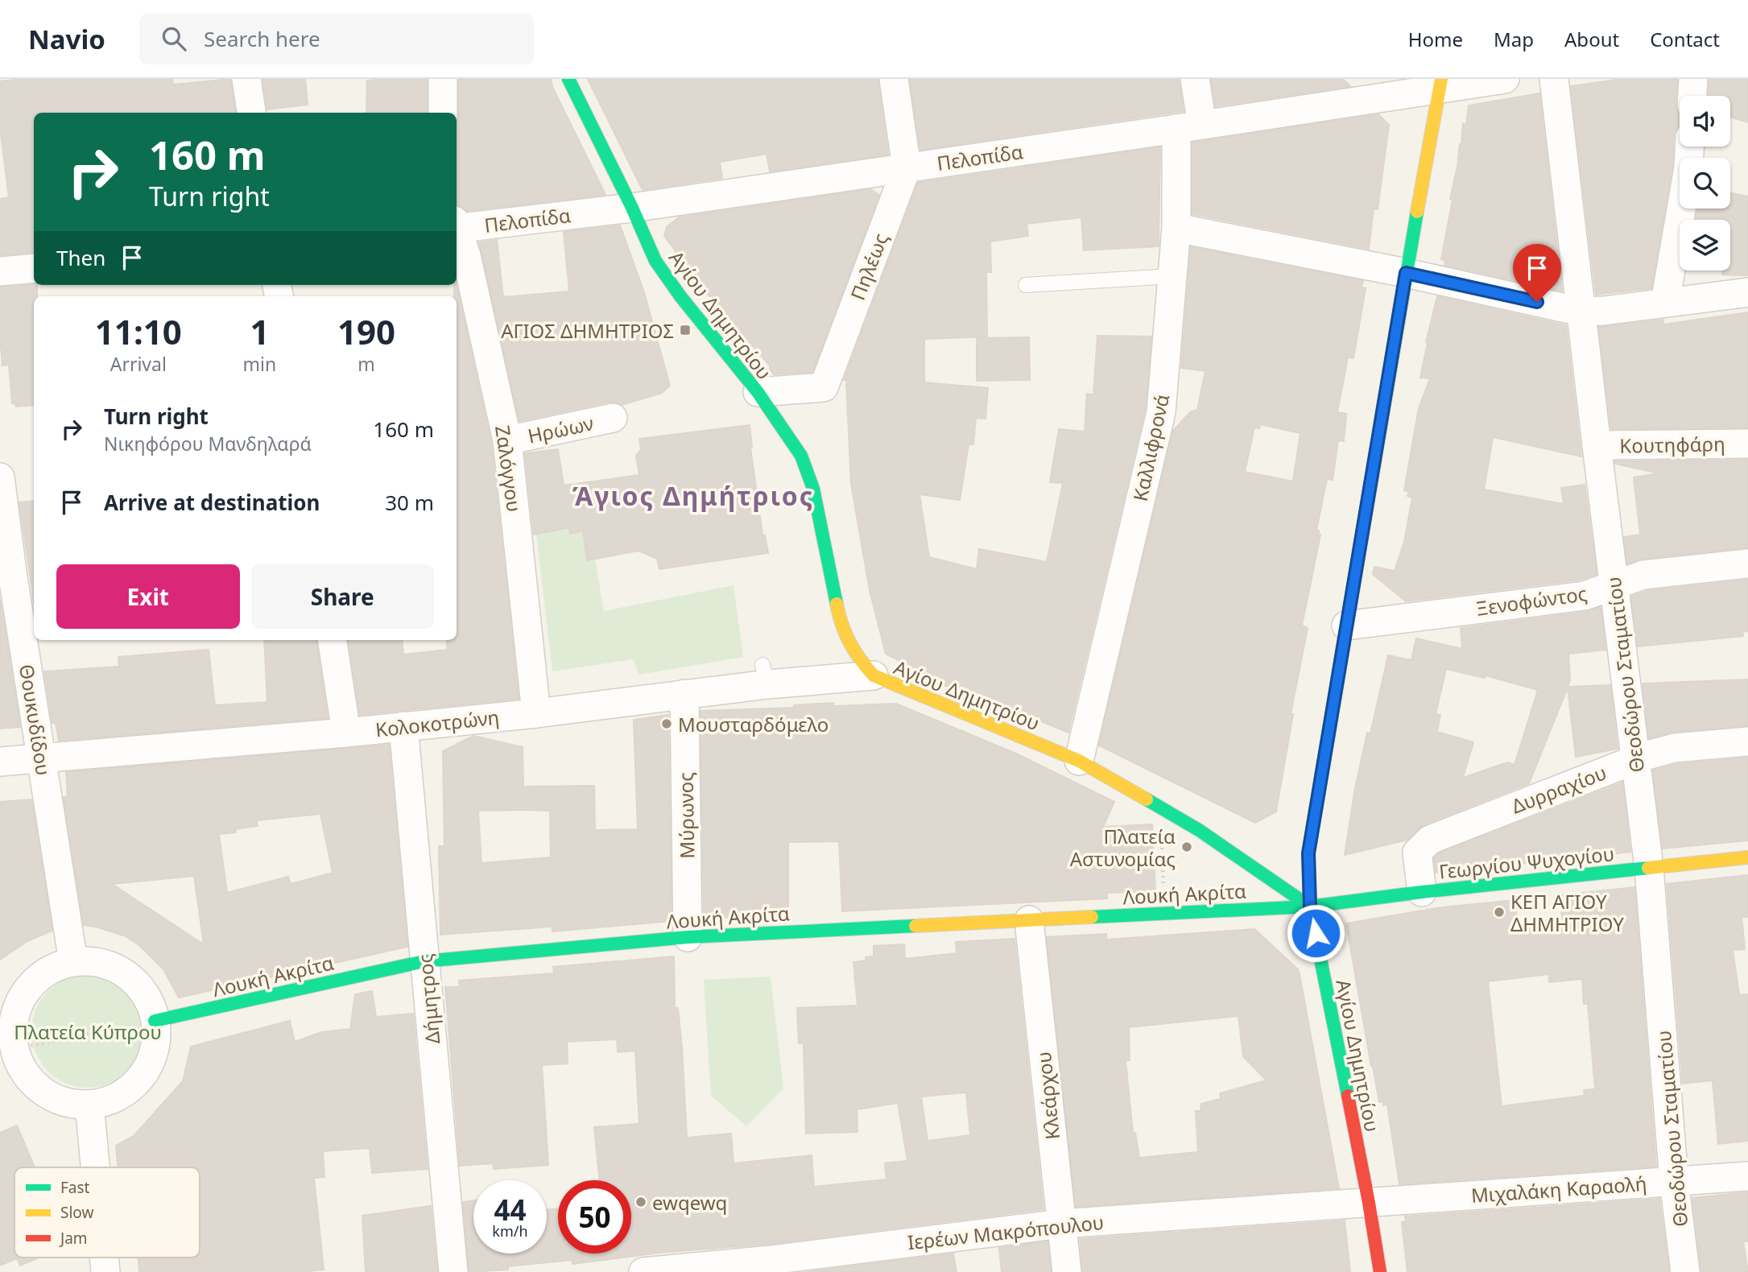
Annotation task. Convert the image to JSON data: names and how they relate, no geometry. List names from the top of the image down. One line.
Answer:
{"streets":{"main road":["Αγίου Δημητρίου","Γεωργίου Ψυχογίου","Λουκή Ακρίτα"],"street":["Πελοπίδα","Πηλέως","Ηρώων","Κουτηφάρη","Καλλιφρονά","Ζαλόγγου","Ξενοφώντος","Θεοδώρου Σταματίου","Θουκυδίδου","Κολοκοτρώνη","Δυρραχίου","Μύρωνος","Δήμητρος","Κλεάρχου","Μιχαλάκη Καραολή","Ιερέων Μακρόπουλου"]},"crossings":[["Πελοπίδα","Πηλέως"],["Πελοπίδα","Αγίου Δημητρίου"],["Πελοπίδα","Καλλιφρονά"],["Πηλέως","Αγίου Δημητρίου"],["Αγίου Δημητρίου","Καλλιφρονά"],["Αγίου Δημητρίου","Κολοκοτρώνη"],["Αγίου Δημητρίου","Γεωργίου Ψυχογίου"],["Αγίου Δημητρίου","Λουκή Ακρίτα"],["Αγίου Δημητρίου","Μιχαλάκη Καραολή"],["Αγίου Δημητρίου","Ιερέων Μακρόπουλου"],["Ηρώων","Ζαλόγγου"],["Κουτηφάρη","Θεοδώρου Σταματίου"],["Ζαλόγγου","Κολοκοτρώνη"],["Ξενοφώντος","Θεοδώρου Σταματίου"],["Θεοδώρου Σταματίου","Δυρραχίου"],["Θεοδώρου Σταματίου","Γεωργίου Ψυχογίου"],["Θεοδώρου Σταματίου","Μιχαλάκη Καραολή"],["Θουκυδίδου","Κολοκοτρώνη"],["Κολοκοτρώνη","Μύρωνος"],["Κολοκοτρώνη","Δήμητρος"],["Δυρραχίου","Γεωργίου Ψυχογίου"],["Μύρωνος","Λουκή Ακρίτα"],["Γεωργίου Ψυχογίου","Λουκή Ακρίτα"],["Λουκή Ακρίτα","Δήμητρος"],["Λουκή Ακρίτα","Κλεάρχου"],["Κλεάρχου","Ιερέων Μακρόπουλου"],["Μιχαλάκη Καραολή","Ιερέων Μακρόπουλου"]],"districts":["Άγιος Δημήτριος"],"parks":["Πλατεία Κύπρου"],"places":{"transit":["ΑΓΙΟΣ ΔΗΜΗΤΡΙΟΣ"],"other":["Μουσταρδόμελο","Πλατεία Αστυνομίας","ΚΕΠ ΑΓΙΟΥ ΔΗΜΗΤΡΙΟΥ","ewqewq"]},"legend":["Fast","Slow","Jam"],"page":{"header":"Navio","search":"Search here","nav":["Home","Map","About","Contact"],"turn":["160 m","Turn right"],"then":"Then","eta":["11:10","Arrival","1","min","190","m"],"list":[{"name":"Turn right","note":"Νικηφόρου Μανδηλαρά","value":"160 m"},{"name":"Arrive at destination","value":"30 m"}],"buttons":["Exit","Share"],"speed":"44 km/h","limit":"50"}}
